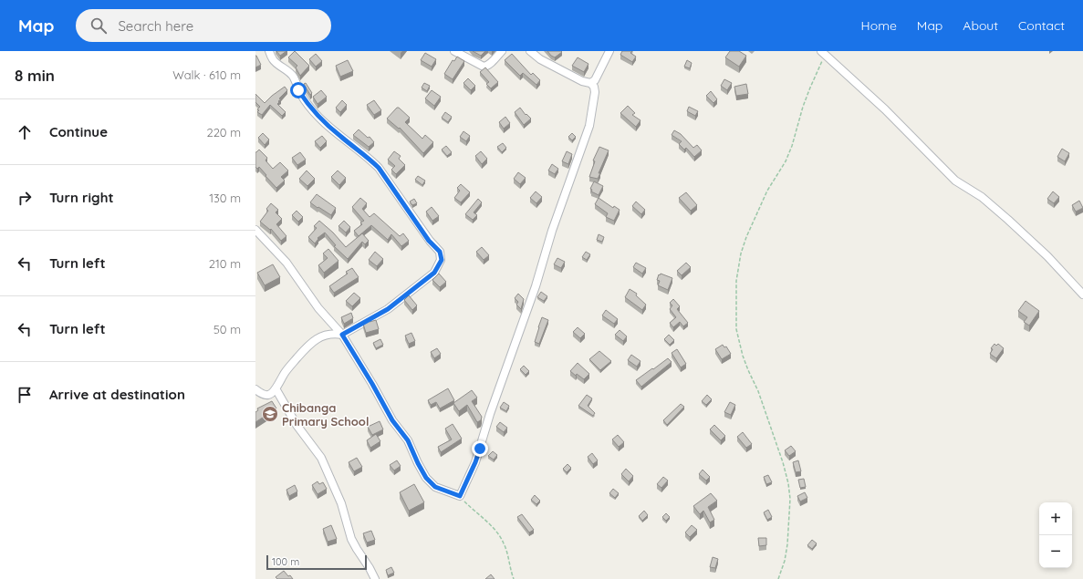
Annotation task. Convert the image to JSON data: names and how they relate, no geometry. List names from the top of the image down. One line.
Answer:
{"places":{"school or university":["Chibanga Primary School"]},"scale_bar":"100 m","page":{"header":"Map","search":"Search here","nav":["Home","Map","About","Contact"],"heading":["8 min","Walk · 610 m"],"list":[["Continue","220 m"],["Turn right","130 m"],["Turn left","210 m"],["Turn left","50 m"],"Arrive at destination"],"map_buttons":["+","−"],"scale":"100 m"}}
